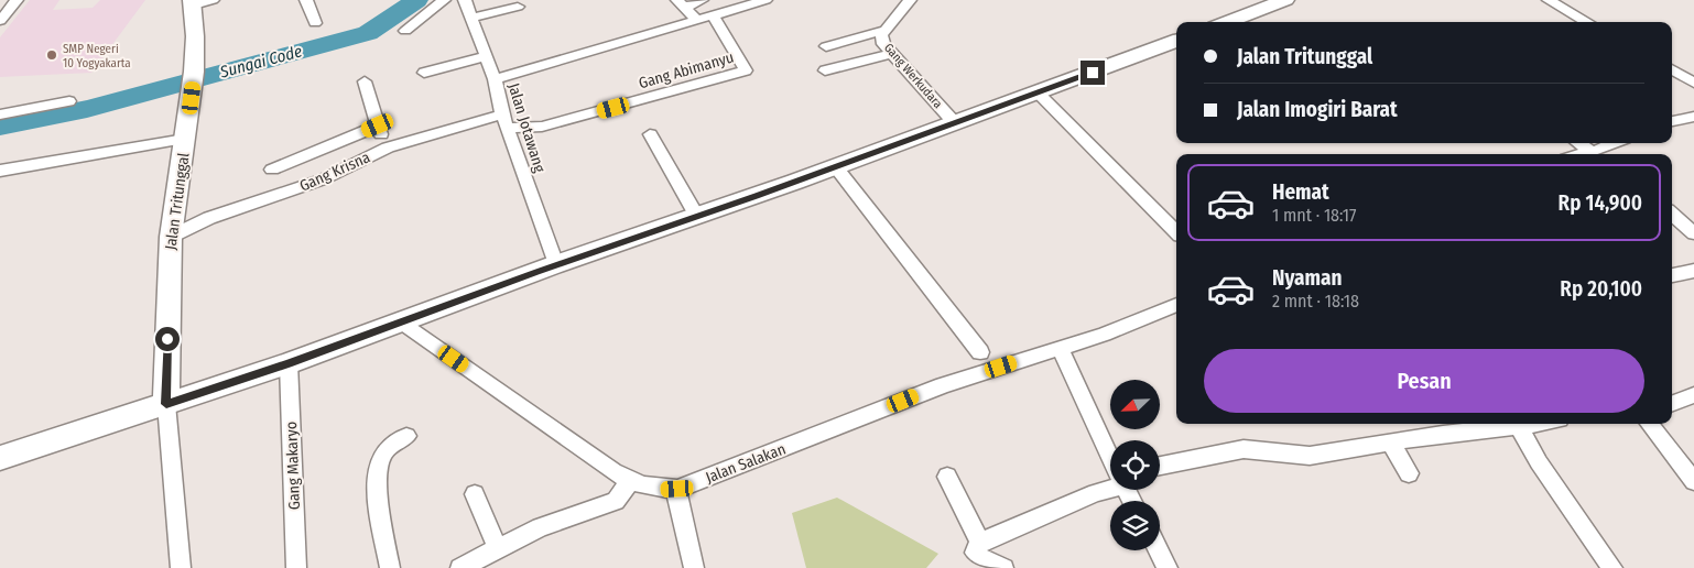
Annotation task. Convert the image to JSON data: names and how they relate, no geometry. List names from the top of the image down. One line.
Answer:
{"streets":{"main road":["Jalan Tritunggal"],"street":["Gang Abimanyu","Gang Werkudara","Jalan Jotawang","Gang Krisna","Jalan Salakan","Gang Makaryo"]},"crossings":[["Gang Abimanyu","Jalan Jotawang"],["Gang Abimanyu","Gang Krisna"],["Jalan Jotawang","Gang Krisna"],["Gang Krisna","Jalan Tritunggal"]],"water":["Sungai Code"],"places":["SMP Negeri 10 Yogyakarta"],"north":"bottom left","page":{"banner":["Jalan Tritunggal","Jalan Imogiri Barat"],"list":[{"name":"Hemat","note":"1 mnt · 18:17","value":"Rp 14,900"},{"name":"Nyaman","note":"2 mnt · 18:18","value":"Rp 20,100"}],"buttons":"Pesan"}}
